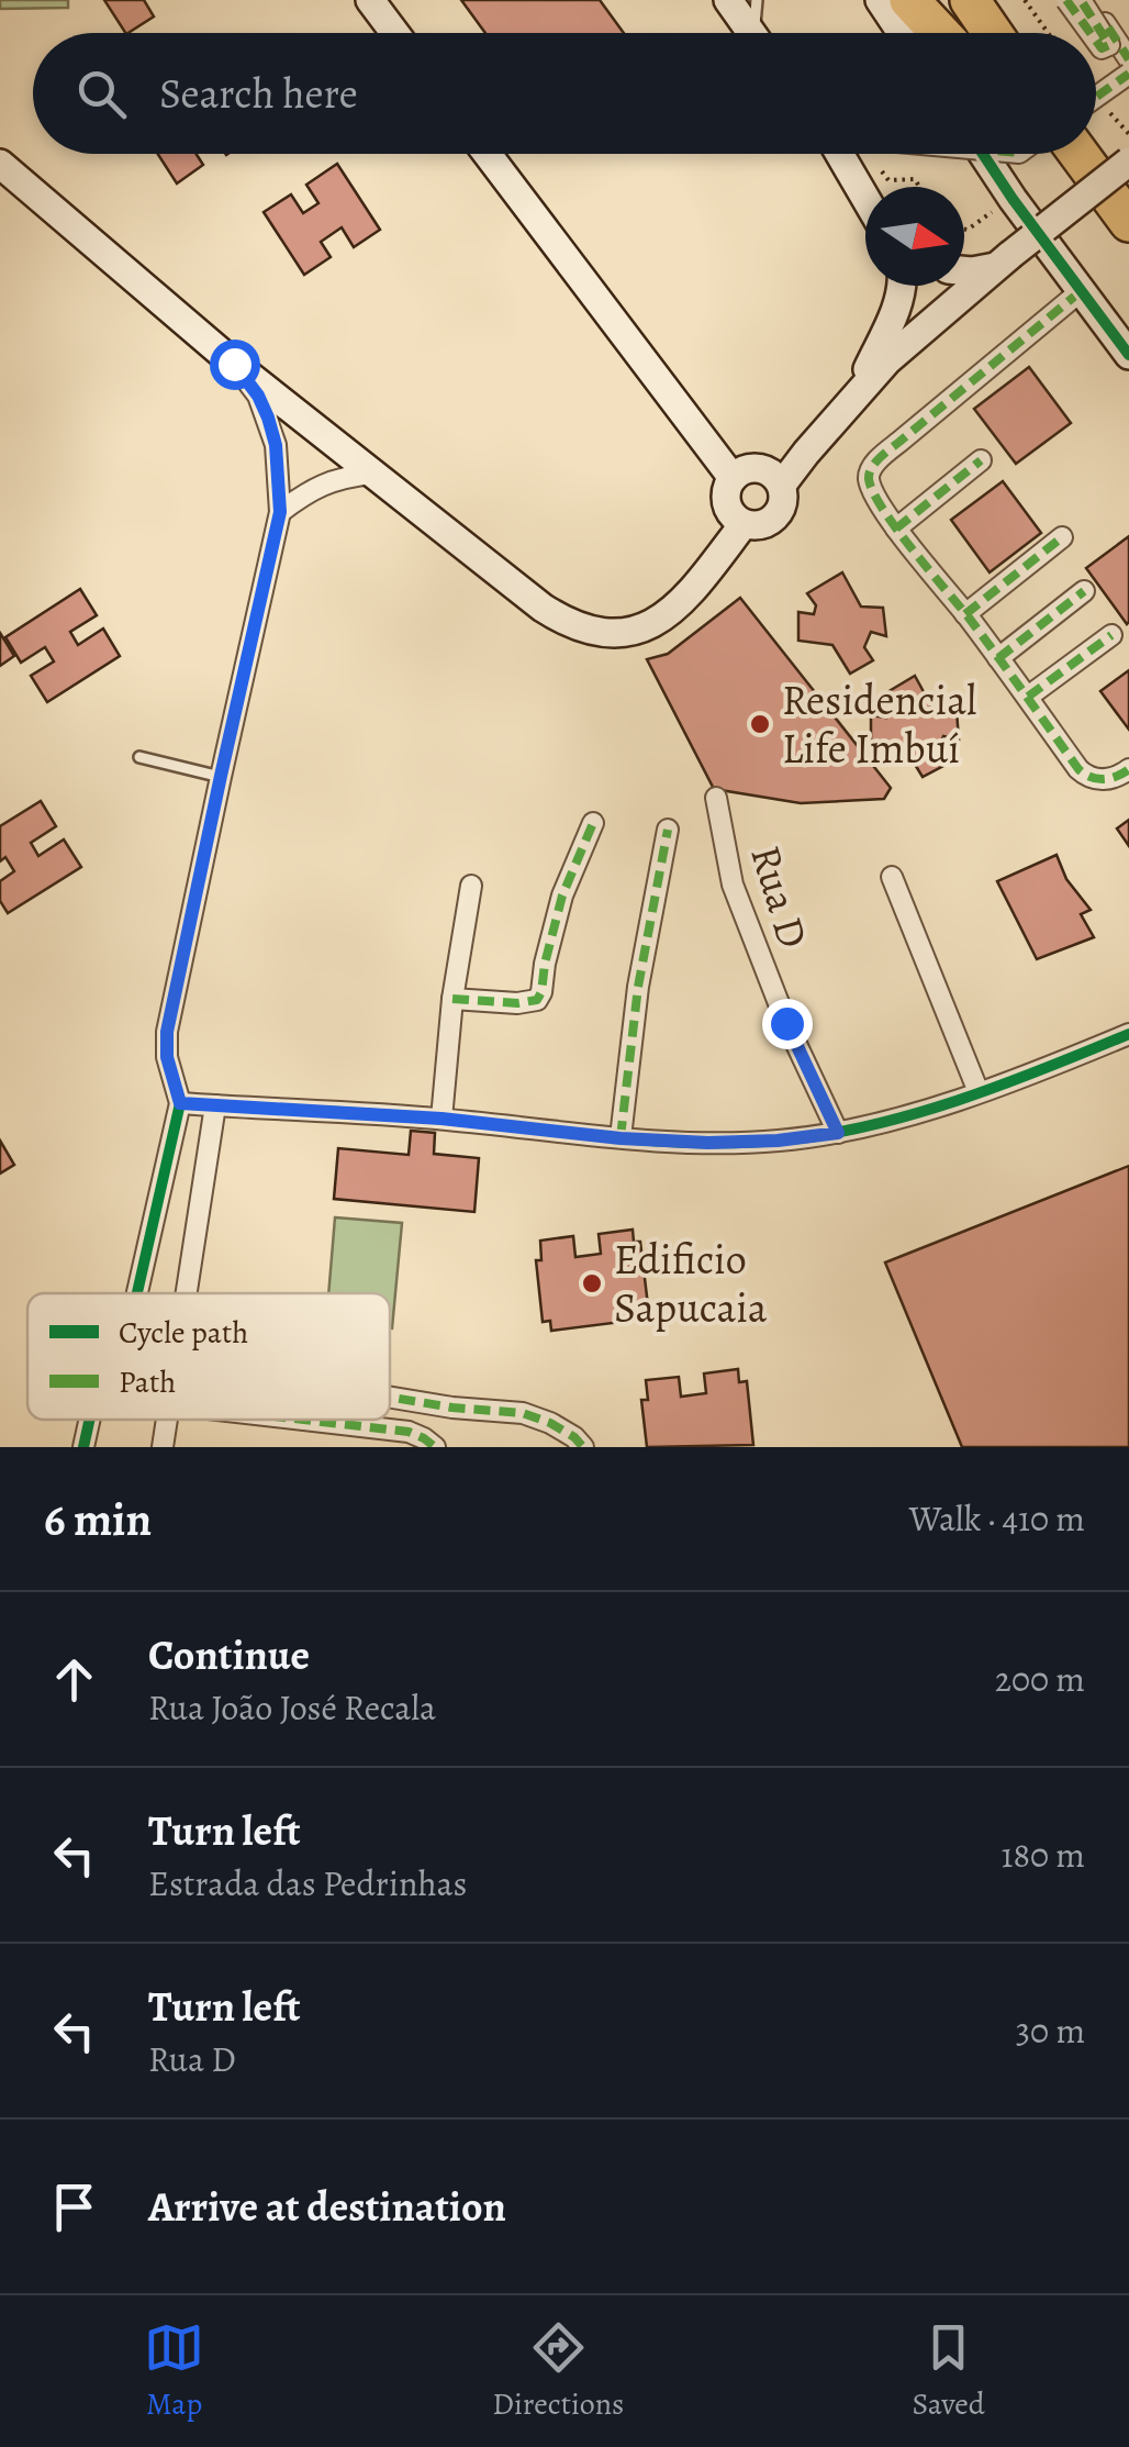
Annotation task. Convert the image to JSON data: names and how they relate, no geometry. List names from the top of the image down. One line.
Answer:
{"streets":{"street":["Rua D"]},"places":["Residencial Life Imbuí","Edificio Sapucaia"],"legend":["Cycle path","Path"],"north":"right","page":{"search":"Search here","heading":["6 min","Walk · 410 m"],"list":[["Continue","Rua João José Recala","200 m"],["Turn left","Estrada das Pedrinhas","180 m"],["Turn left","Rua D","30 m"],"Arrive at destination"],"nav":["Map","Directions","Saved"]}}
